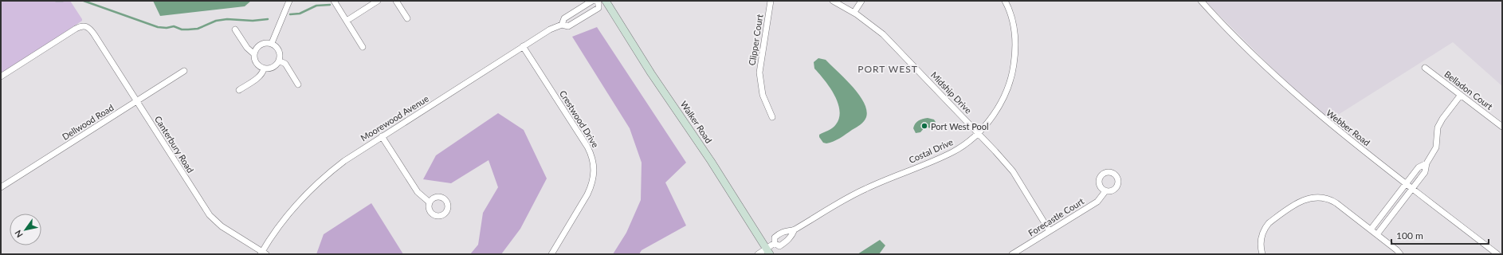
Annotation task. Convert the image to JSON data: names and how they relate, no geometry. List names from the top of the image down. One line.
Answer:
{"streets":{"street":["Clipper Court","Belladon Court","Midship Drive","Moorewood Avenue","Crestwood Drive","Dellwood Road","Walker Road","Webber Road","Canterbury Road","Costal Drive","Forecastle Court"]},"crossings":[["Midship Drive","Costal Drive"],["Midship Drive","Forecastle Court"],["Moorewood Avenue","Crestwood Drive"],["Moorewood Avenue","Walker Road"],["Moorewood Avenue","Canterbury Road"],["Dellwood Road","Canterbury Road"],["Walker Road","Costal Drive"]],"districts":["PORT WEST"],"places":["Port West Pool"],"scale_bar":"100 m","north":"bottom left"}
